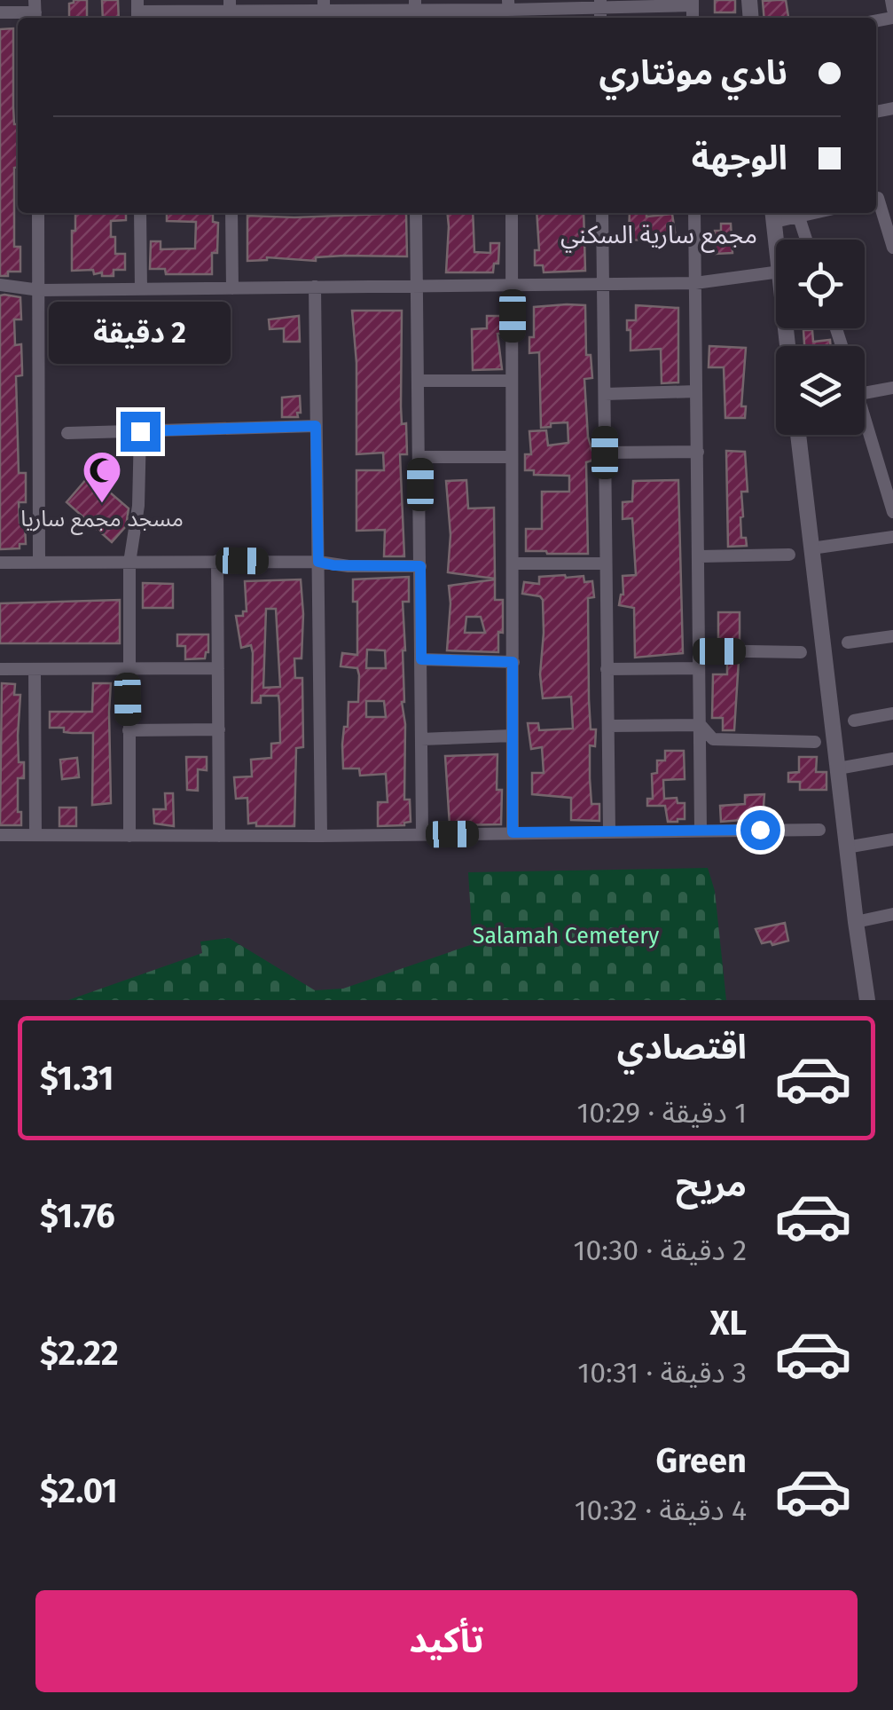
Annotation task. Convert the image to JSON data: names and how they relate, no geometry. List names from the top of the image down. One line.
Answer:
{"districts":["مجمع سارية السكني"],"parks":["Salamah Cemetery"],"places":{"mosque":["مسجد مجمع ساريا"]},"page":{"banner":["نادي مونتاري","الوجهة"],"bubble":"2 دقيقة","list":[{"name":"اقتصادي","note":"1 دقيقة · 10:29","value":"$1.31"},{"name":"مريح","note":"2 دقيقة · 10:30","value":"$1.76"},{"name":"XL","note":"3 دقيقة · 10:31","value":"$2.22"},{"name":"Green","note":"4 دقيقة · 10:32","value":"$2.01"}],"buttons":"تأكيد"}}
